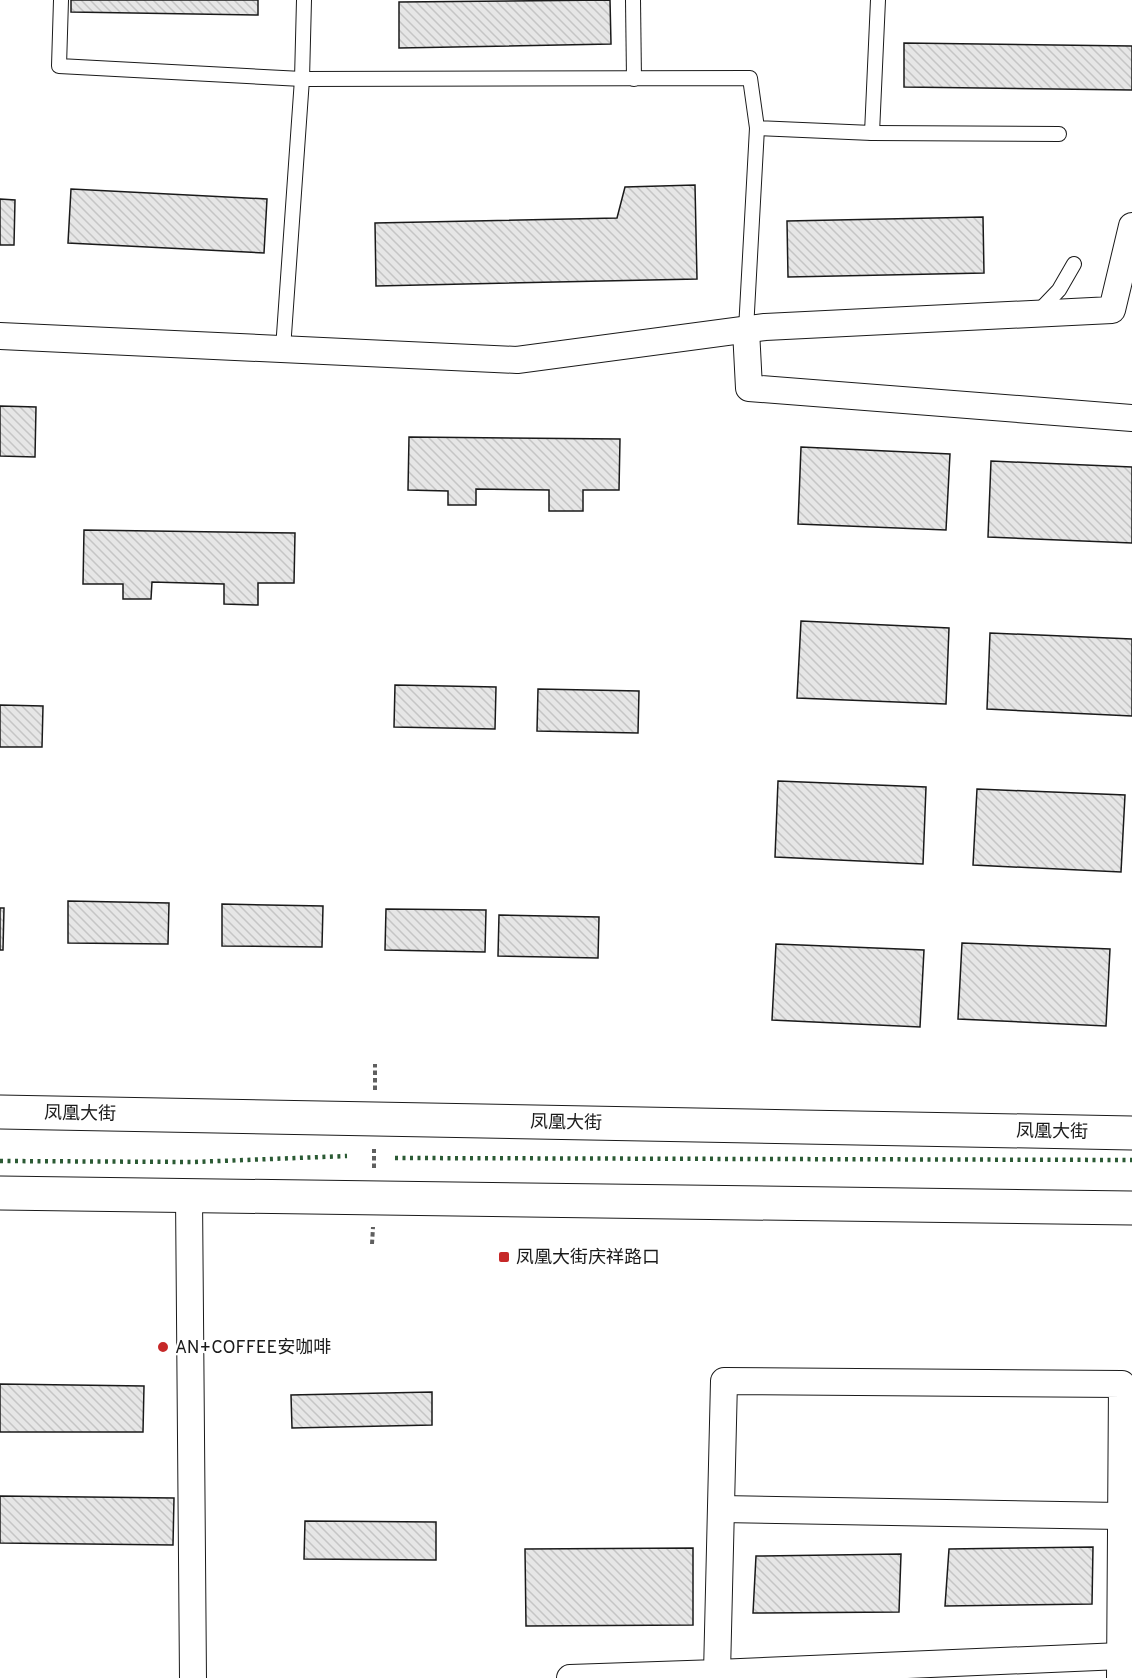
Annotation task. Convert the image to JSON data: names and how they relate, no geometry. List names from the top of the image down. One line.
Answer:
{"streets":{"main road":["凤凰大街"]},"places":{"transit":["凤凰大街庆祥路口"],"other":["AN+COFFEE安咖啡"]}}
